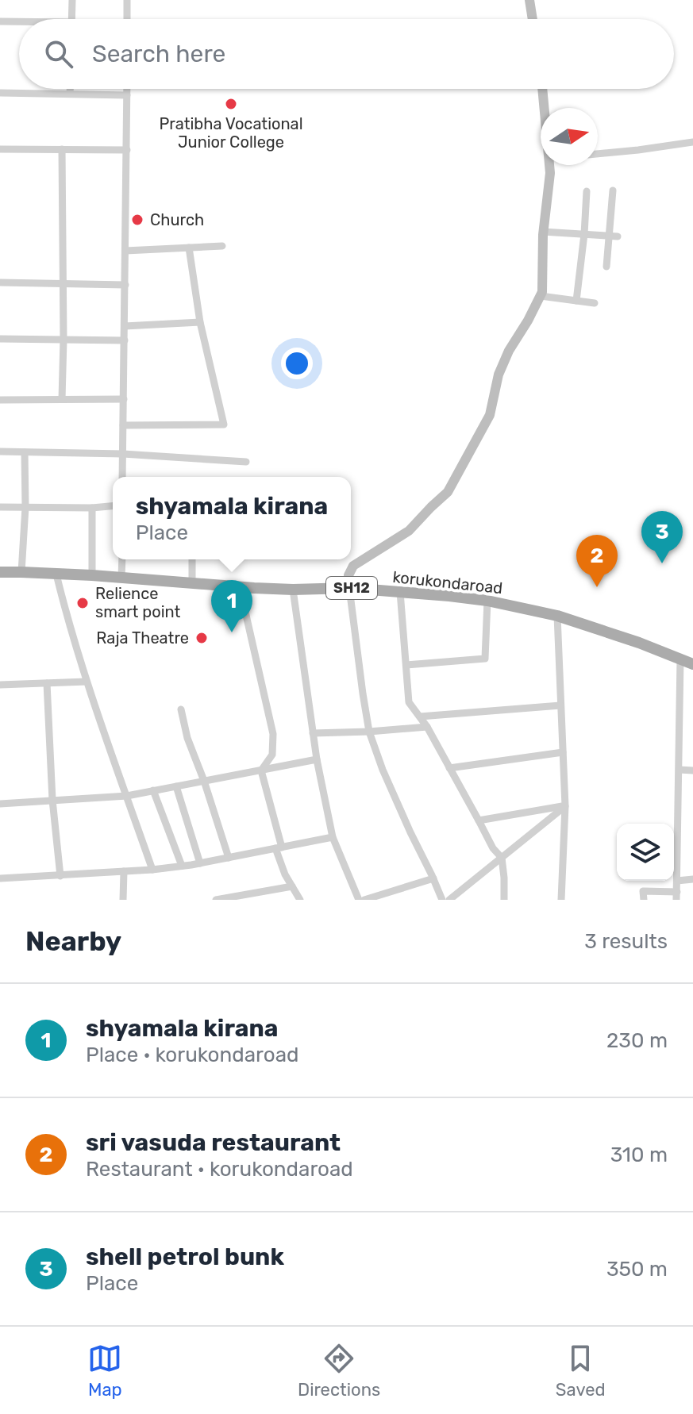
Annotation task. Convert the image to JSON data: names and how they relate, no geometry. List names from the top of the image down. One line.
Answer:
{"streets":{"main road":["korukondaroad","SH12"]},"places":["Pratibha Vocational Junior College","Church","Relience smart point","Raja Theatre"],"north":"right","page":{"search":"Search here","popup":["shyamala kirana","Place"],"pins":["3","2","1"],"heading":["Nearby","3 results"],"list":[{"mark":"1","name":"shyamala kirana","note":"Place · korukondaroad","value":"230 m"},{"mark":"2","name":"sri vasuda restaurant","note":"Restaurant · korukondaroad","value":"310 m"},{"mark":"3","name":"shell petrol bunk","note":"Place","value":"350 m"}],"nav":["Map","Directions","Saved"]}}
